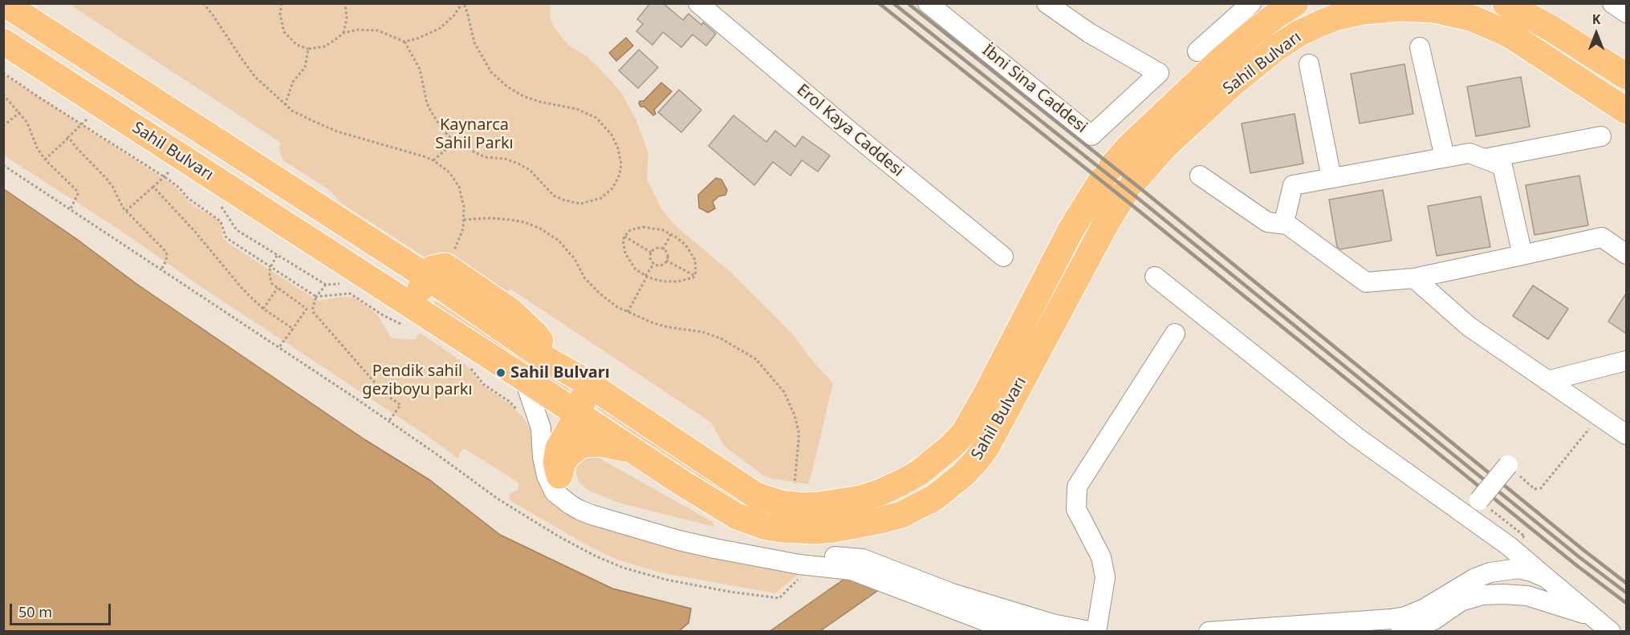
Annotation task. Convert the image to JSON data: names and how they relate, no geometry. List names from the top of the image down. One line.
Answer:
{"streets":{"highway":["Sahil Bulvarı"],"street":["İbni Sina Caddesi","Erol Kaya Caddesi"]},"parks":["Kaynarca Sahil Parkı","Pendik sahil geziboyu parkı"],"places":["Sahil Bulvarı"],"scale_bar":"50 m","north":"top"}
